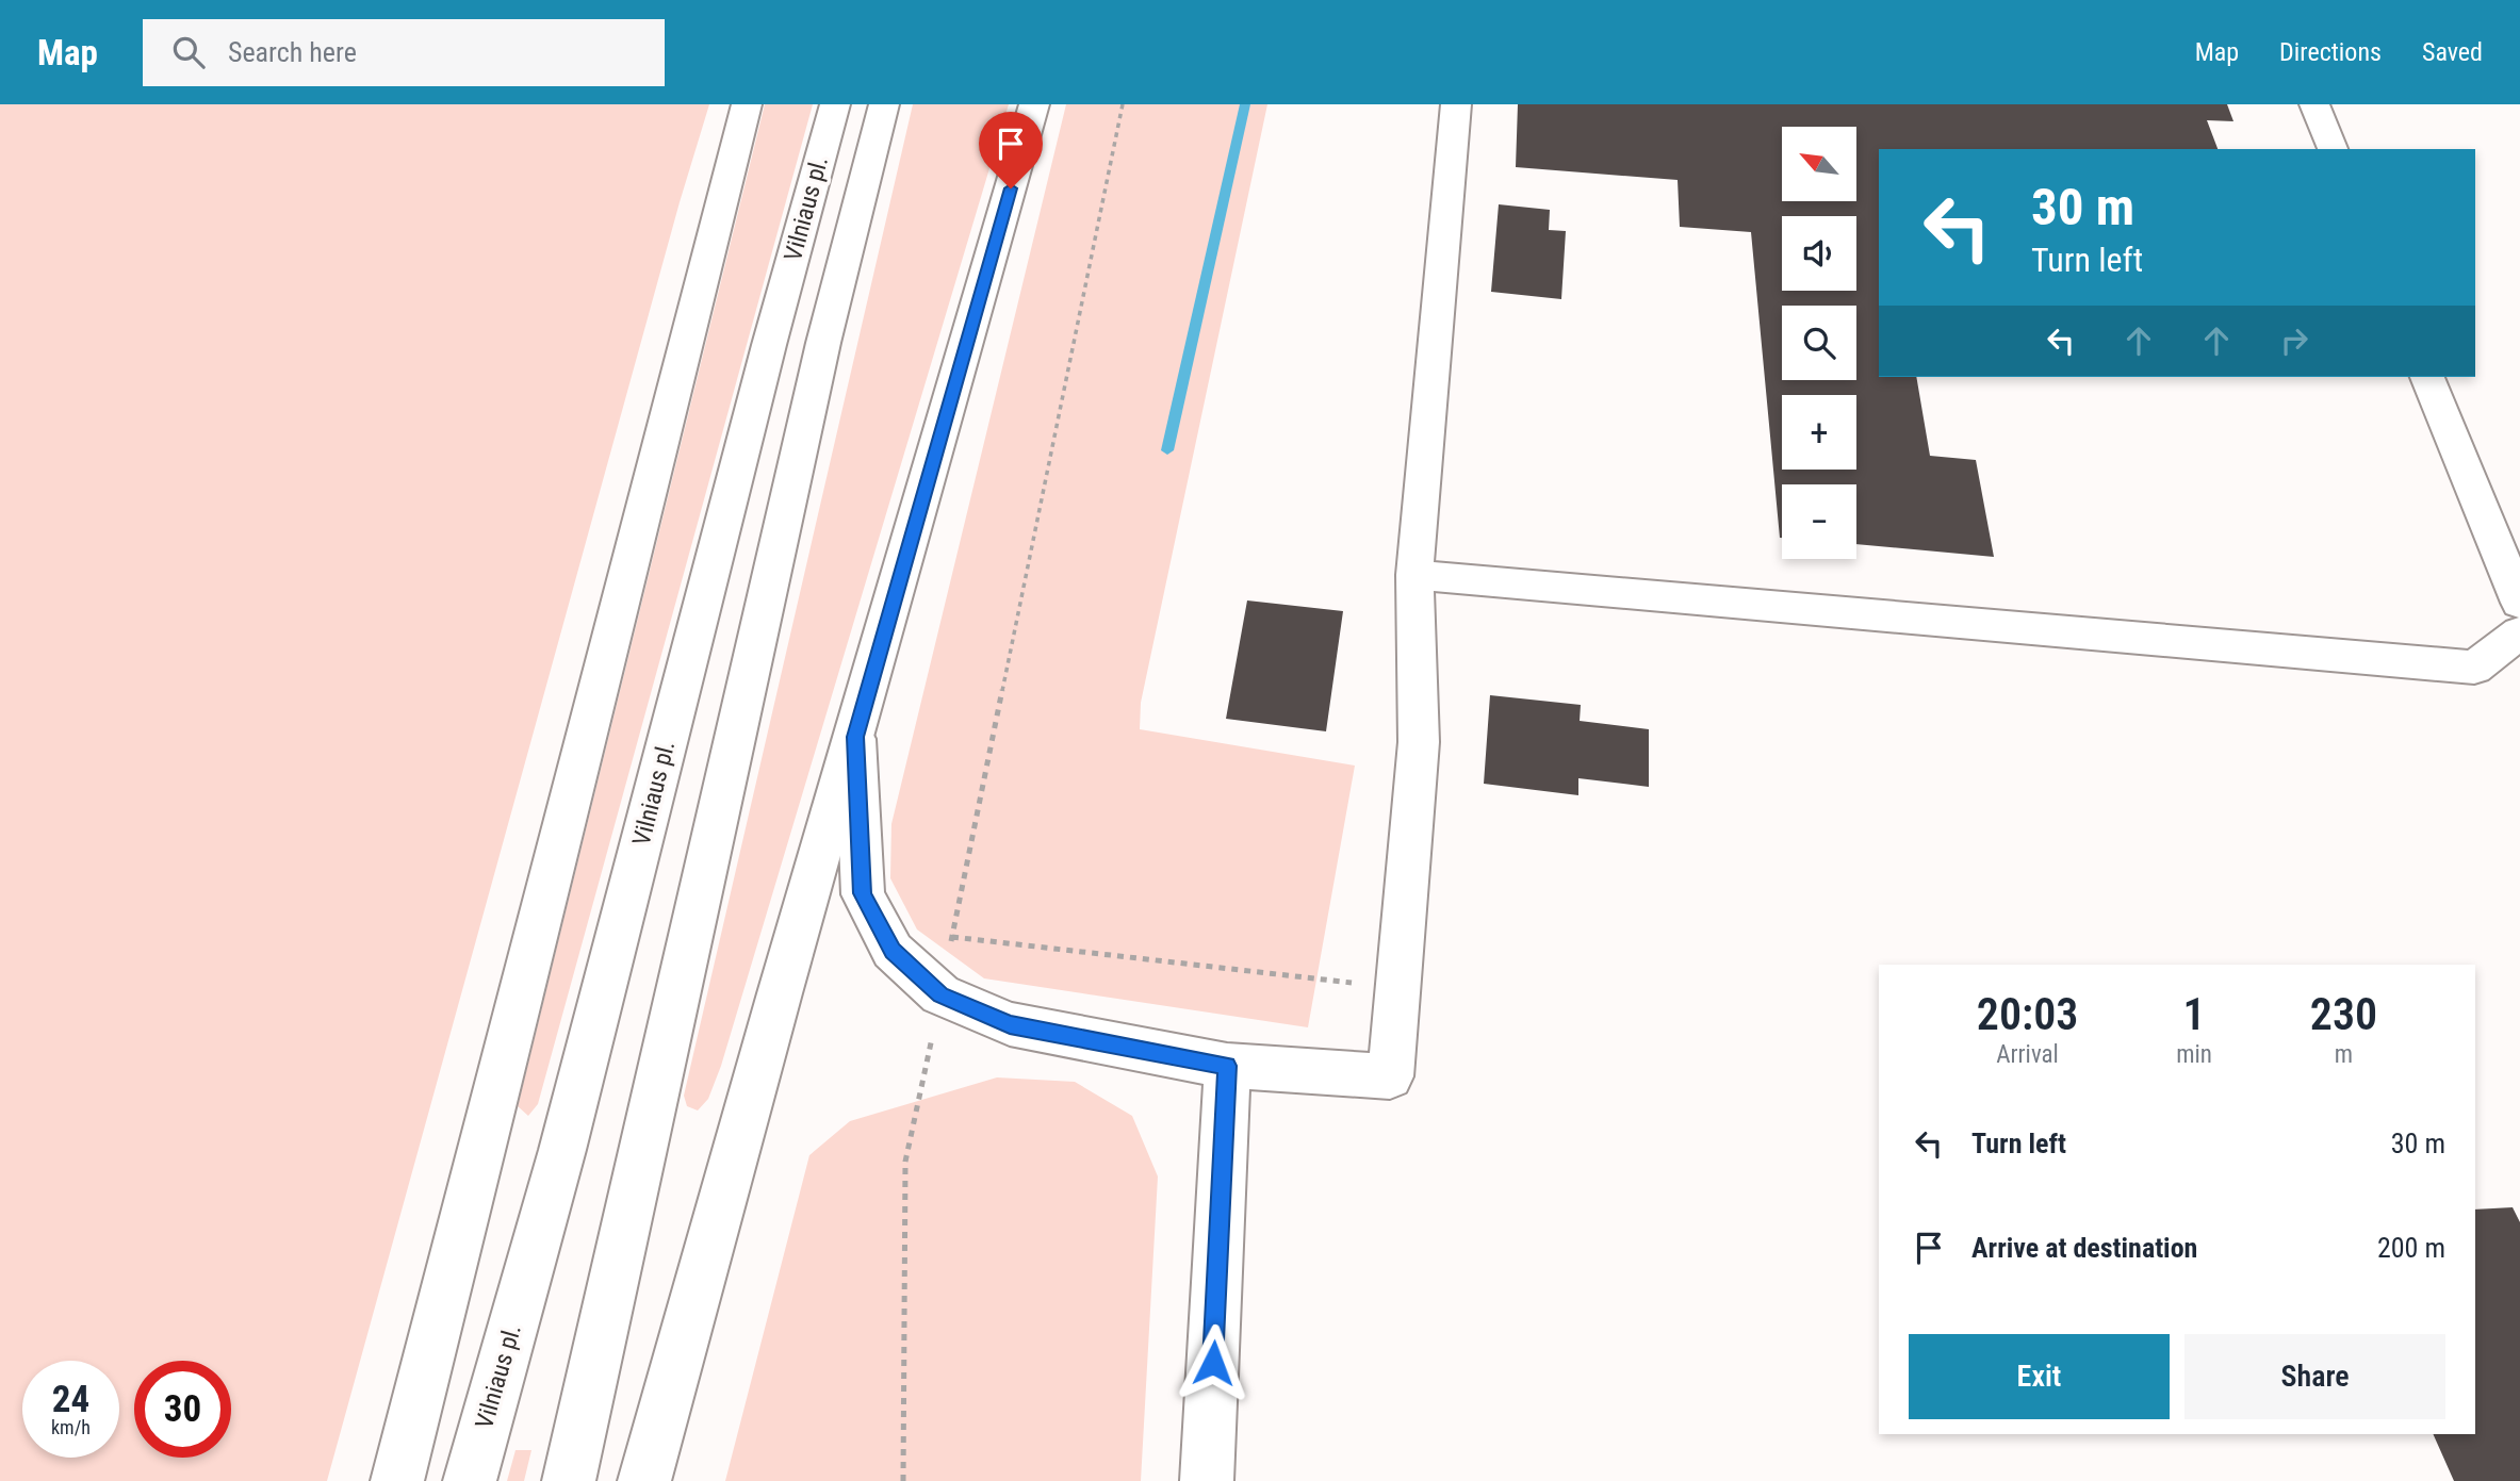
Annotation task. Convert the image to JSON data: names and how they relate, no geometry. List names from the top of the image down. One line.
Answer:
{"streets":{"main road":["Vilniaus pl."]},"north":"top left","page":{"header":"Map","search":"Search here","nav":["Map","Directions","Saved"],"map_buttons":["+","−"],"turn":["30 m","Turn left"],"eta":["20:03","Arrival","1","min","230","m"],"list":[{"name":"Turn left","value":"30 m"},{"name":"Arrive at destination","value":"200 m"}],"buttons":["Exit","Share"],"speed":"24 km/h","limit":"30"}}
